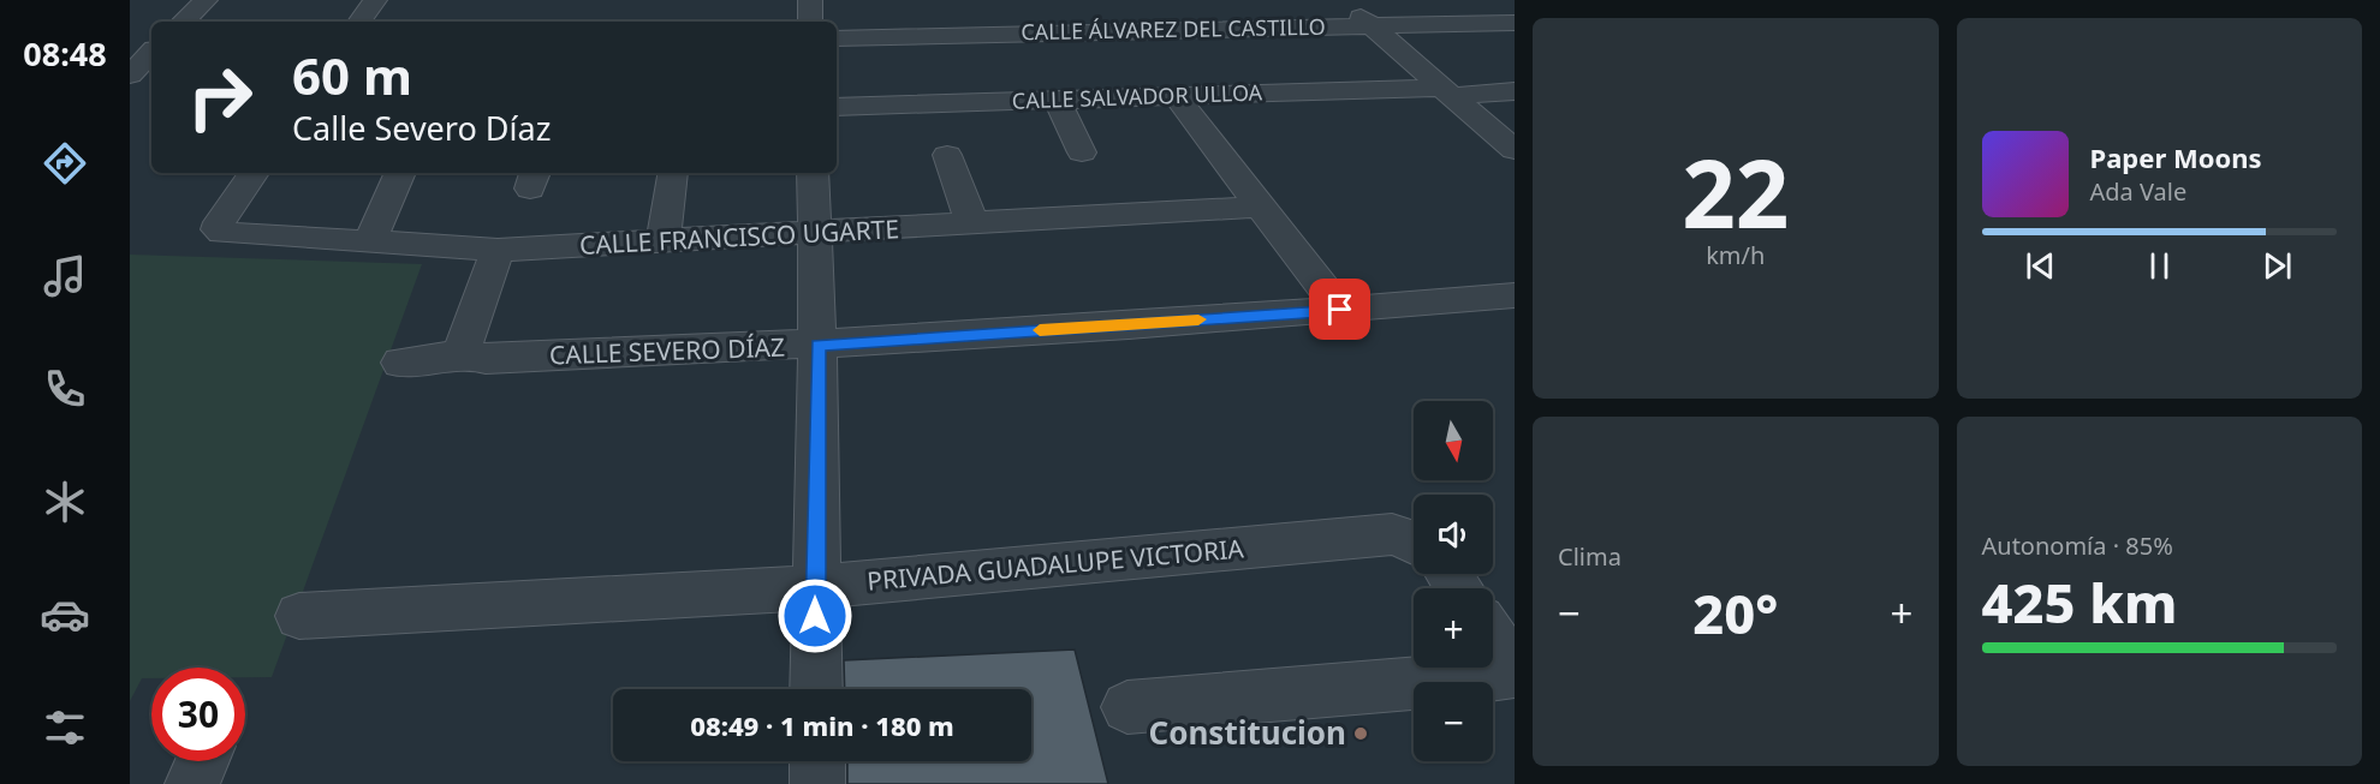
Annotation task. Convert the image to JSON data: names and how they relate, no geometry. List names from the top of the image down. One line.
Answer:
{"streets":{"street":["CALLE ÁLVAREZ DEL CASTILLO","CALLE SALVADOR ULLOA","CALLE FRANCISCO UGARTE","CALLE SEVERO DÍAZ","PRIVADA GUADALUPE VICTORIA"]},"places":["Constitucion"],"north":"bottom","page":{"tabs":"08:48","tile":[["22","km/h"],"Clima",["Autonomía · 85%","425 km"]],"turn":["60 m","Calle Severo Díaz"],"song":["Paper Moons","Ada Vale"],"map_buttons":["+","−"],"heat":["−","20°","+"],"limit":"30","trip":"08:49 · 1 min · 180 m"}}
